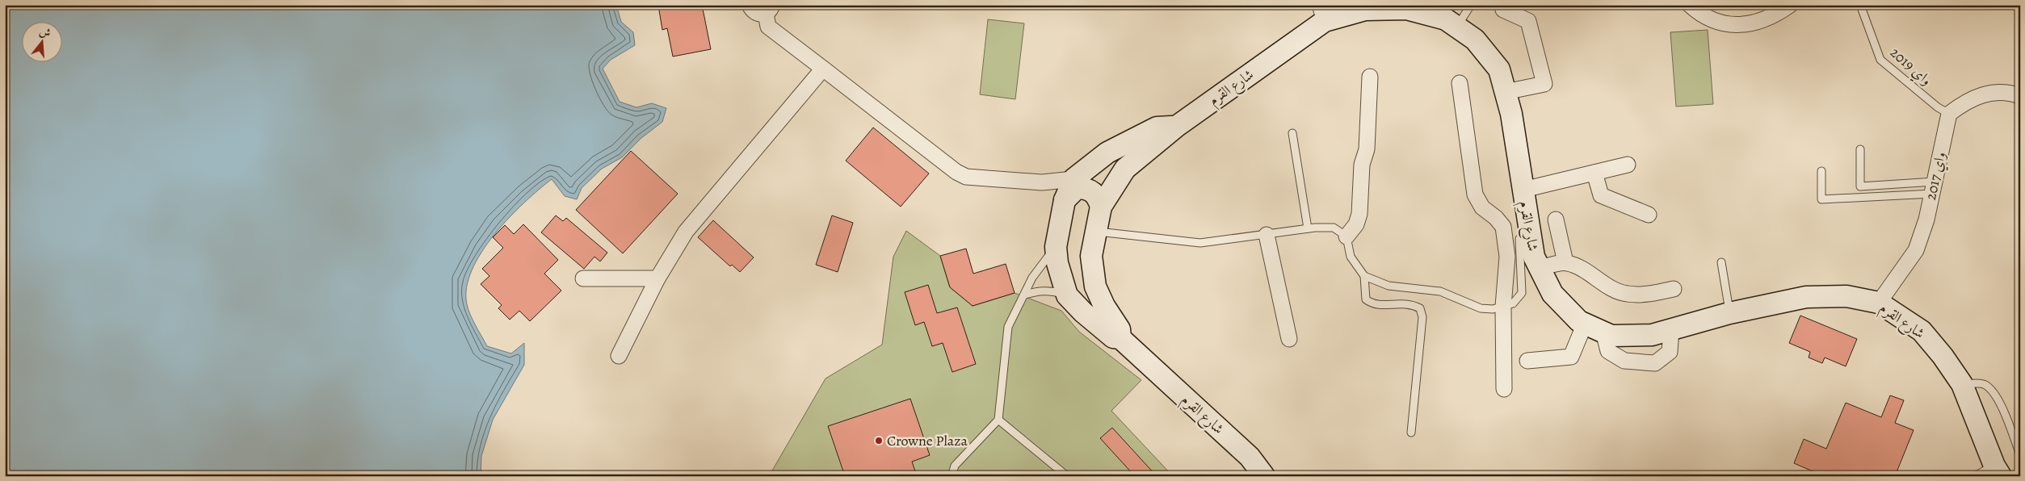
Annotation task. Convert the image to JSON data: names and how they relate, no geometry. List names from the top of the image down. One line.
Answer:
{"streets":{"street":["شارع القرم","واي 2017"],"lane":["واي 2019"]},"crossings":[["واي 2019","واي 2017"],["شارع القرم","واي 2017"]],"places":["Crowne Plaza"],"north":"top"}
